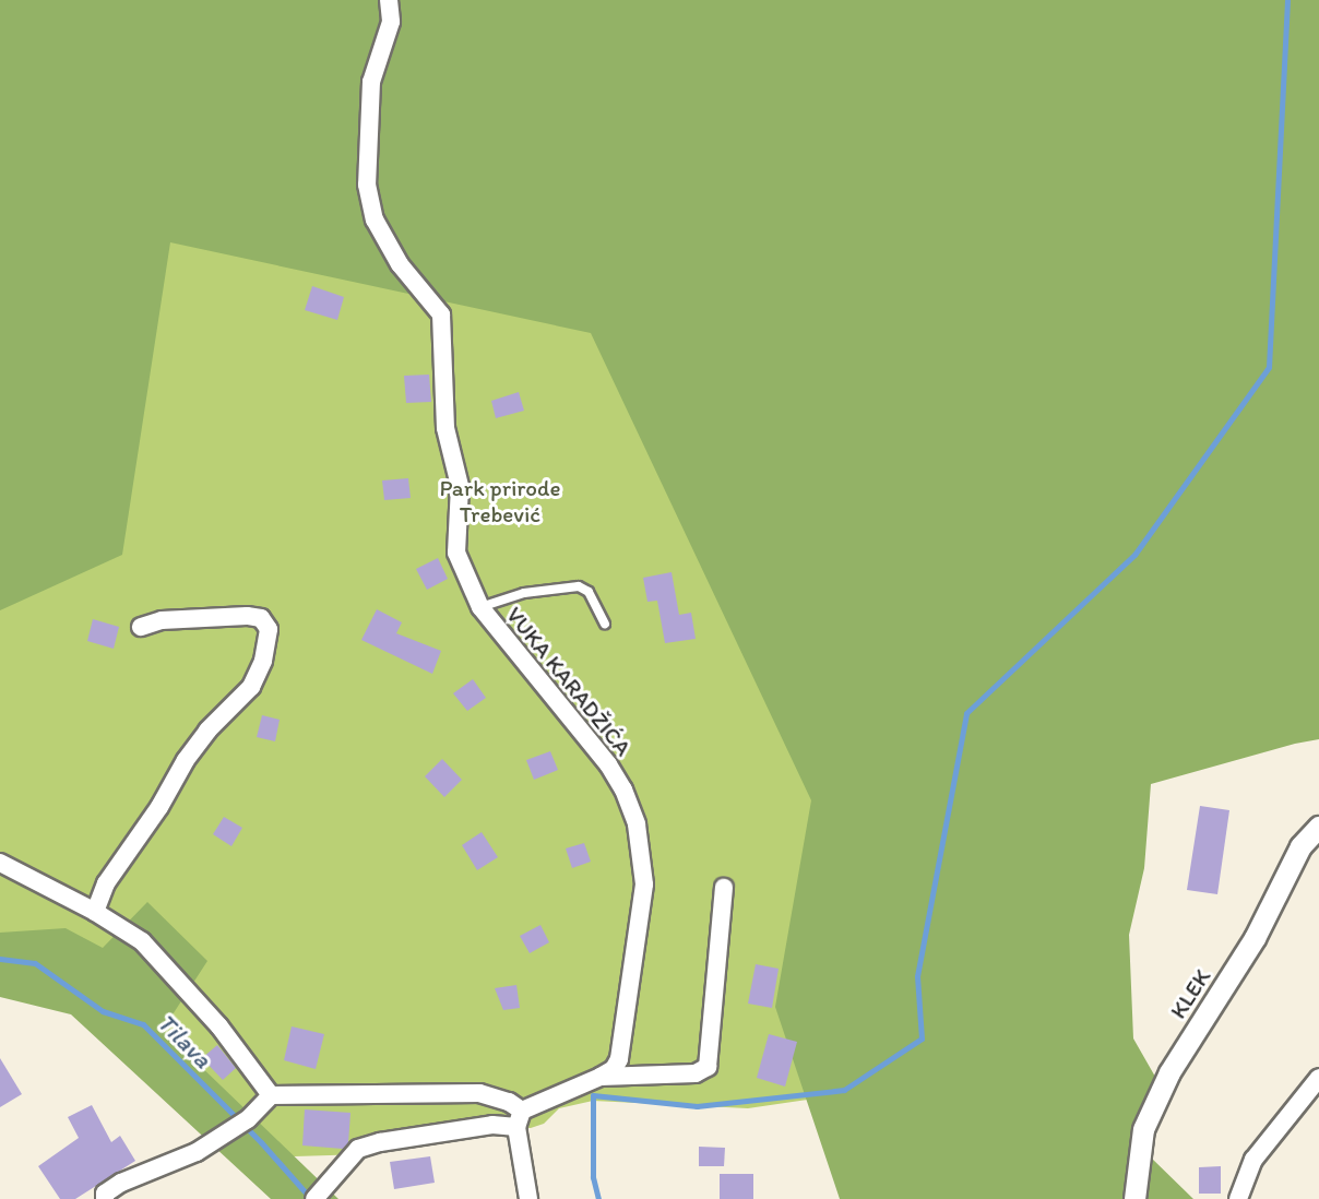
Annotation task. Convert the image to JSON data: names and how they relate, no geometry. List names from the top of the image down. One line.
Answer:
{"streets":{"street":["VUKA KARADŽIĆA","KLEK"]},"water":["Tilava"],"parks":["Park prirode Trebević"]}
